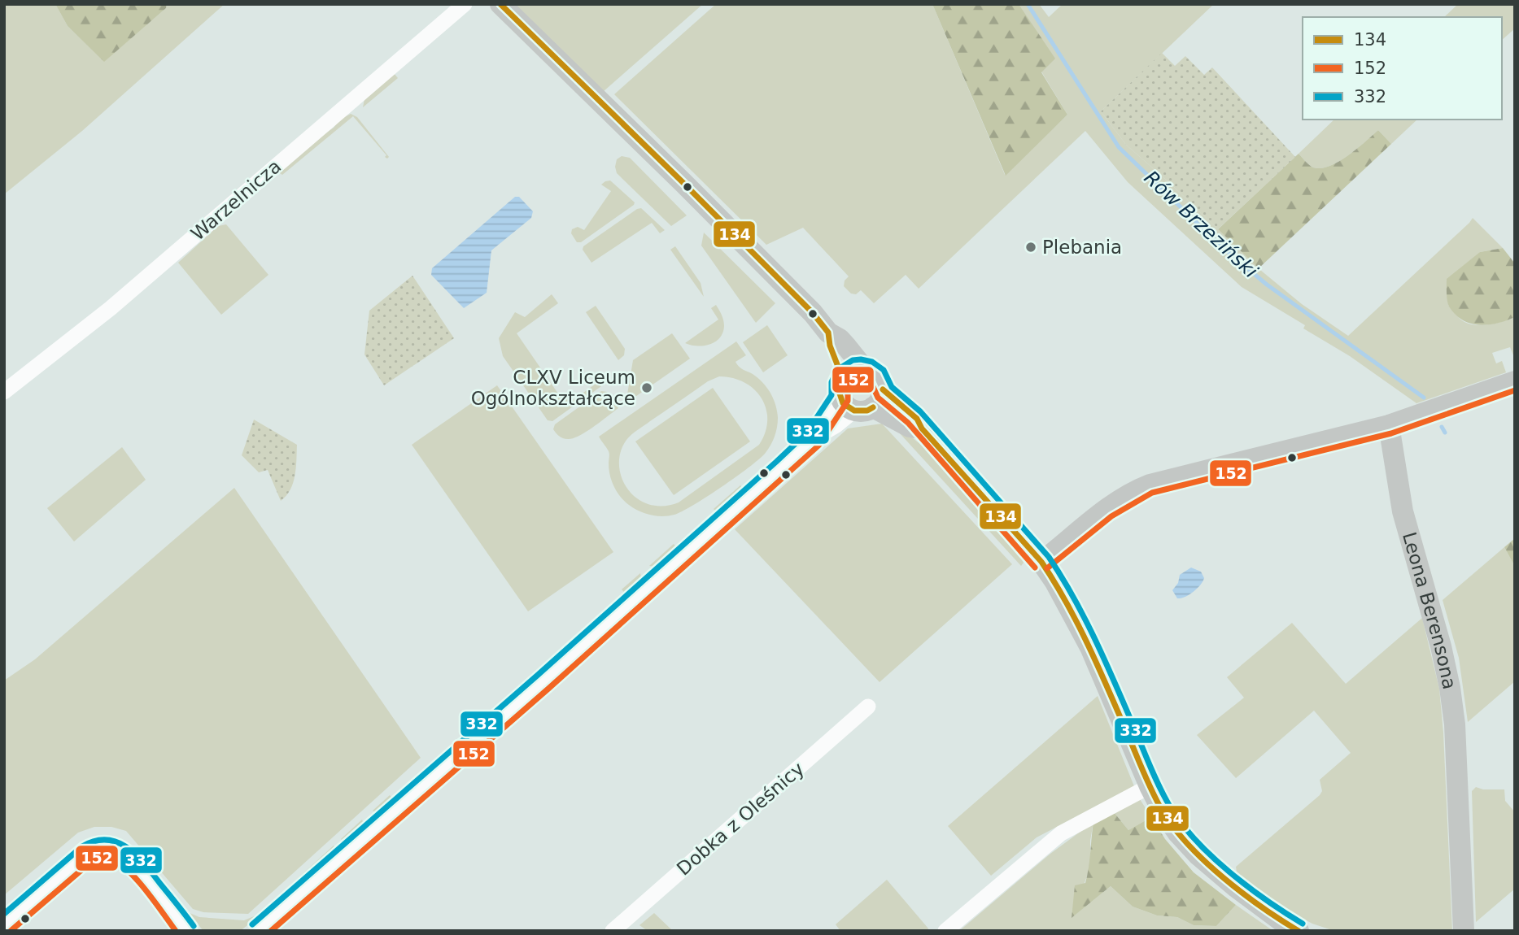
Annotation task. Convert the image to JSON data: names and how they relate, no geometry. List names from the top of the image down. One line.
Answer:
{"streets":{"street":["Warzelnicza","Leona Berensona","Dobka z Oleśnicy"]},"water":["Rów Brzeziński"],"places":["Plebania","CLXV Liceum Ogólnokształcące"],"lines":["transit line 134","transit line 332","transit line 152"],"legend":["134","152","332"]}
